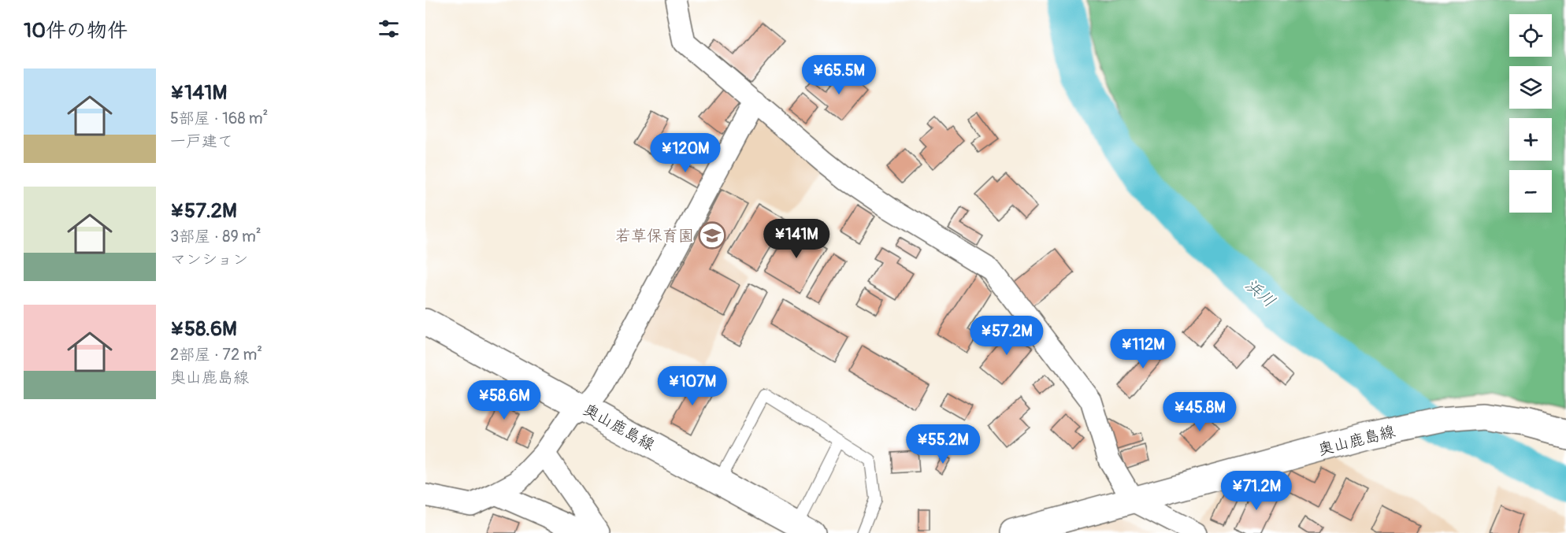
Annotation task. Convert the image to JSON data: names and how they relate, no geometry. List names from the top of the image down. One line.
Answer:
{"streets":{"main road":["奥山鹿島線"]},"water":["浜川"],"places":{"school or university":["若草保育園"]},"page":{"heading":"10件の物件","map_buttons":["+","−"],"price":["¥65.5M","¥120M","¥141M","¥57.2M","¥112M","¥107M","¥58.6M","¥45.8M","¥55.2M","¥71.2M"],"list":[{"name":"¥141M","note":"5部屋 · 168 m² · 一戸建て"},{"name":"¥57.2M","note":"3部屋 · 89 m² · マンション"},{"name":"¥58.6M","note":"2部屋 · 72 m² · 奥山鹿島線"}]}}
